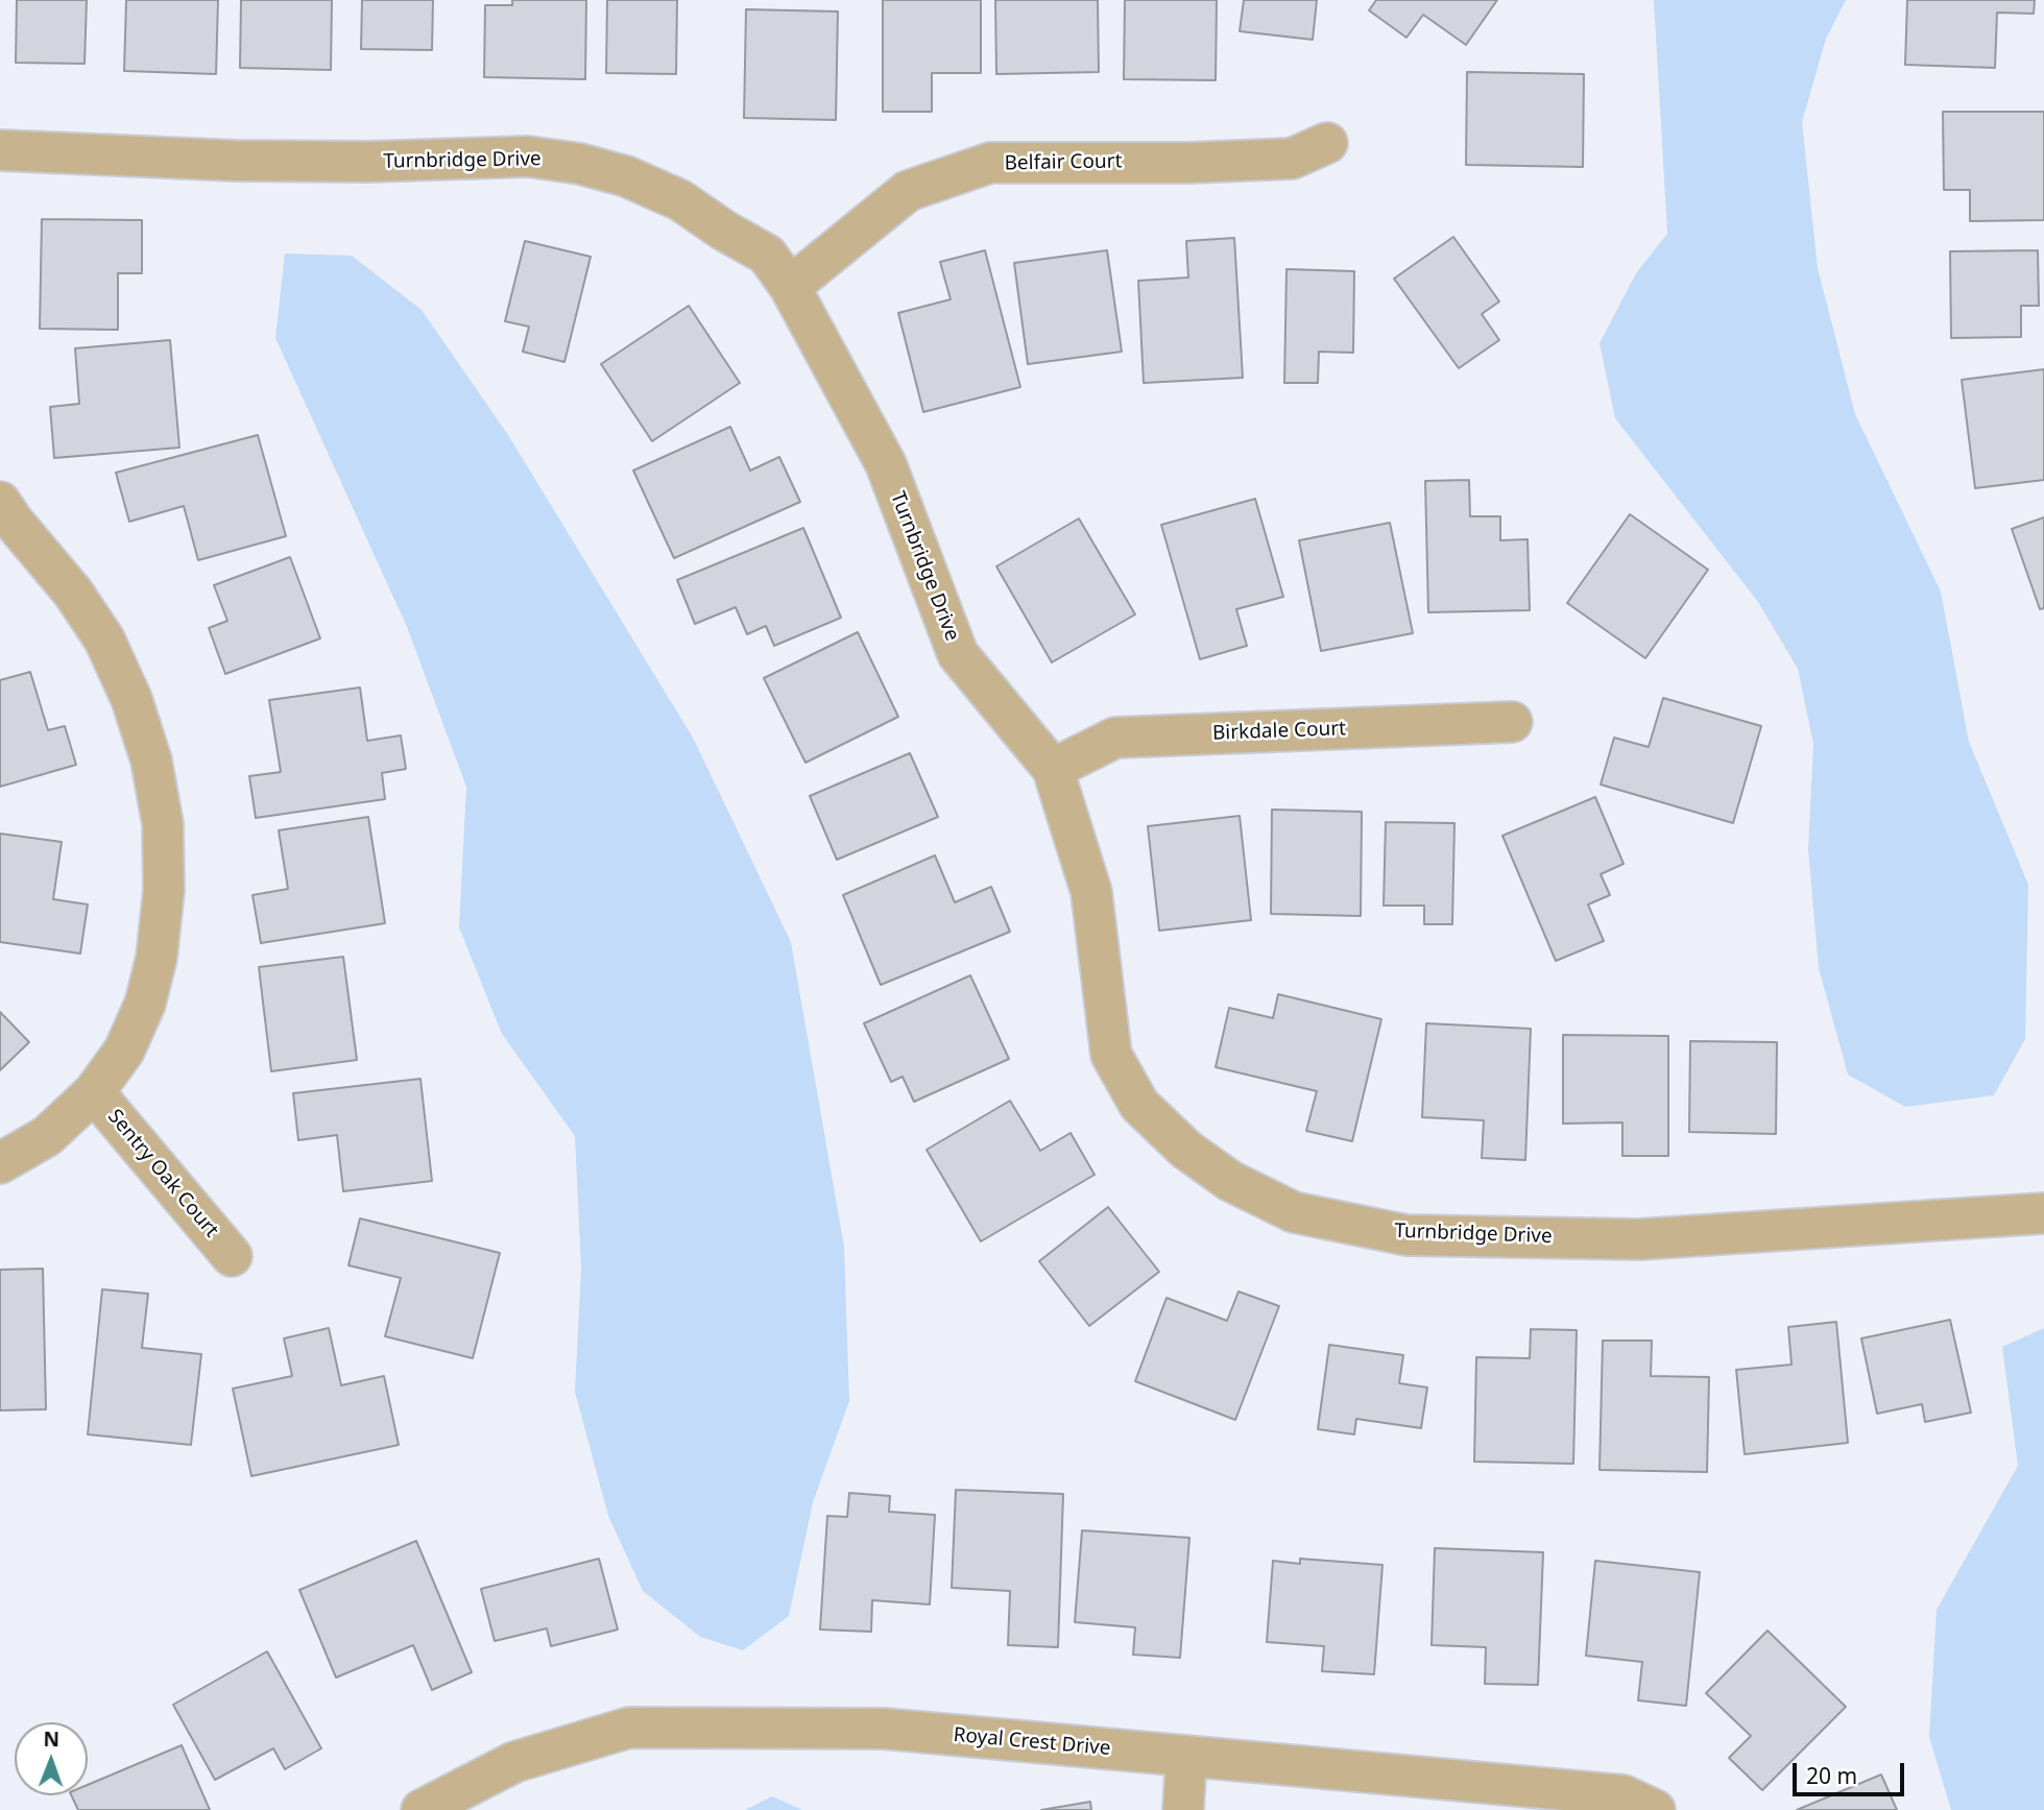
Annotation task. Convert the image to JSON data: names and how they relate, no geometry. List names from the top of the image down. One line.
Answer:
{"streets":{"street":["Turnbridge Drive","Belfair Court","Birkdale Court","Sentry Oak Court","Royal Crest Drive"]},"crossings":[["Turnbridge Drive","Belfair Court"],["Turnbridge Drive","Birkdale Court"]],"scale_bar":"20 m","north":"top"}
